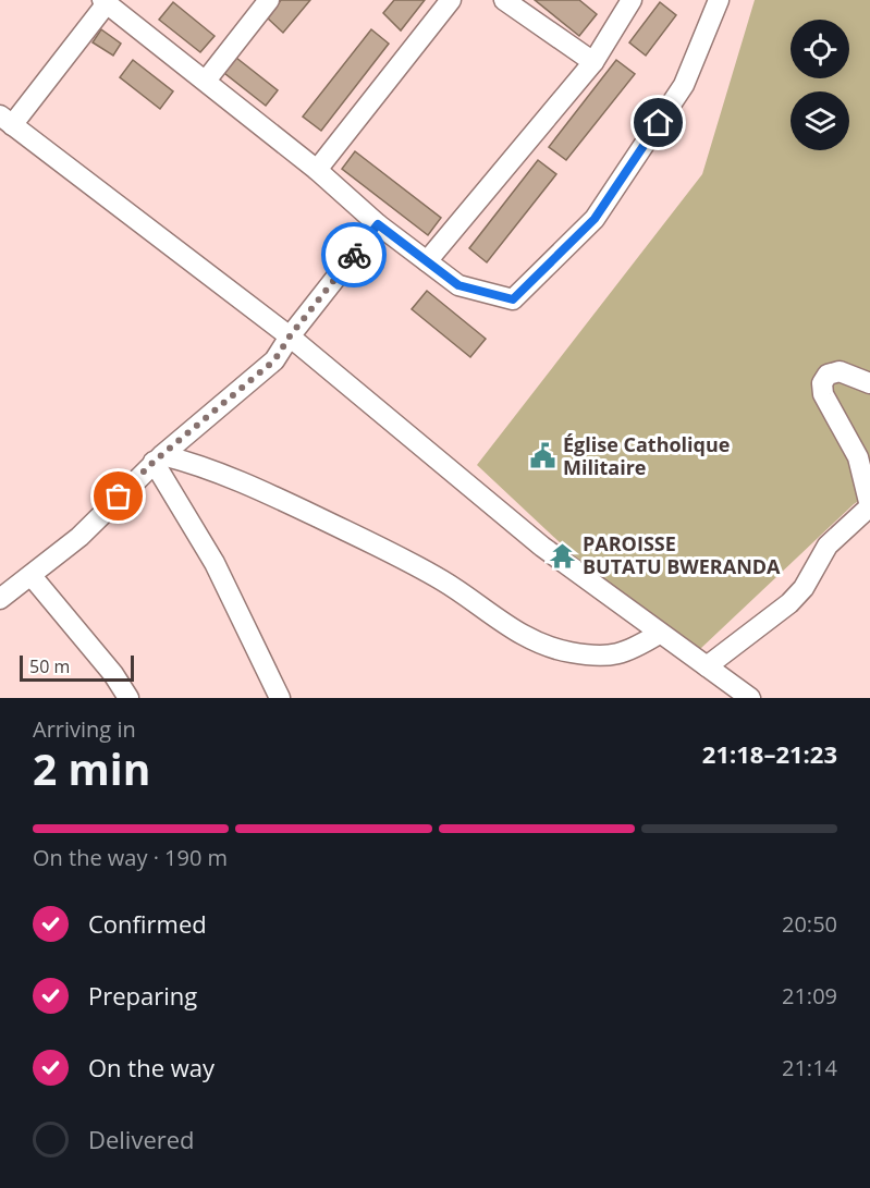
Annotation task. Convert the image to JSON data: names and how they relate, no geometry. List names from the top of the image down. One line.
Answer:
{"places":{"public building":["Église Catholique Militaire"],"temple":["PAROISSE BUTATU BWERANDA"]},"scale_bar":"50 m","page":{"scale":"50 m","heading":["2 min","Arriving in","21:18–21:23"],"bar":"On the way · 190 m","list":[["Confirmed","20:50"],["Preparing","21:09"],["On the way","21:14"],"Delivered"]}}
